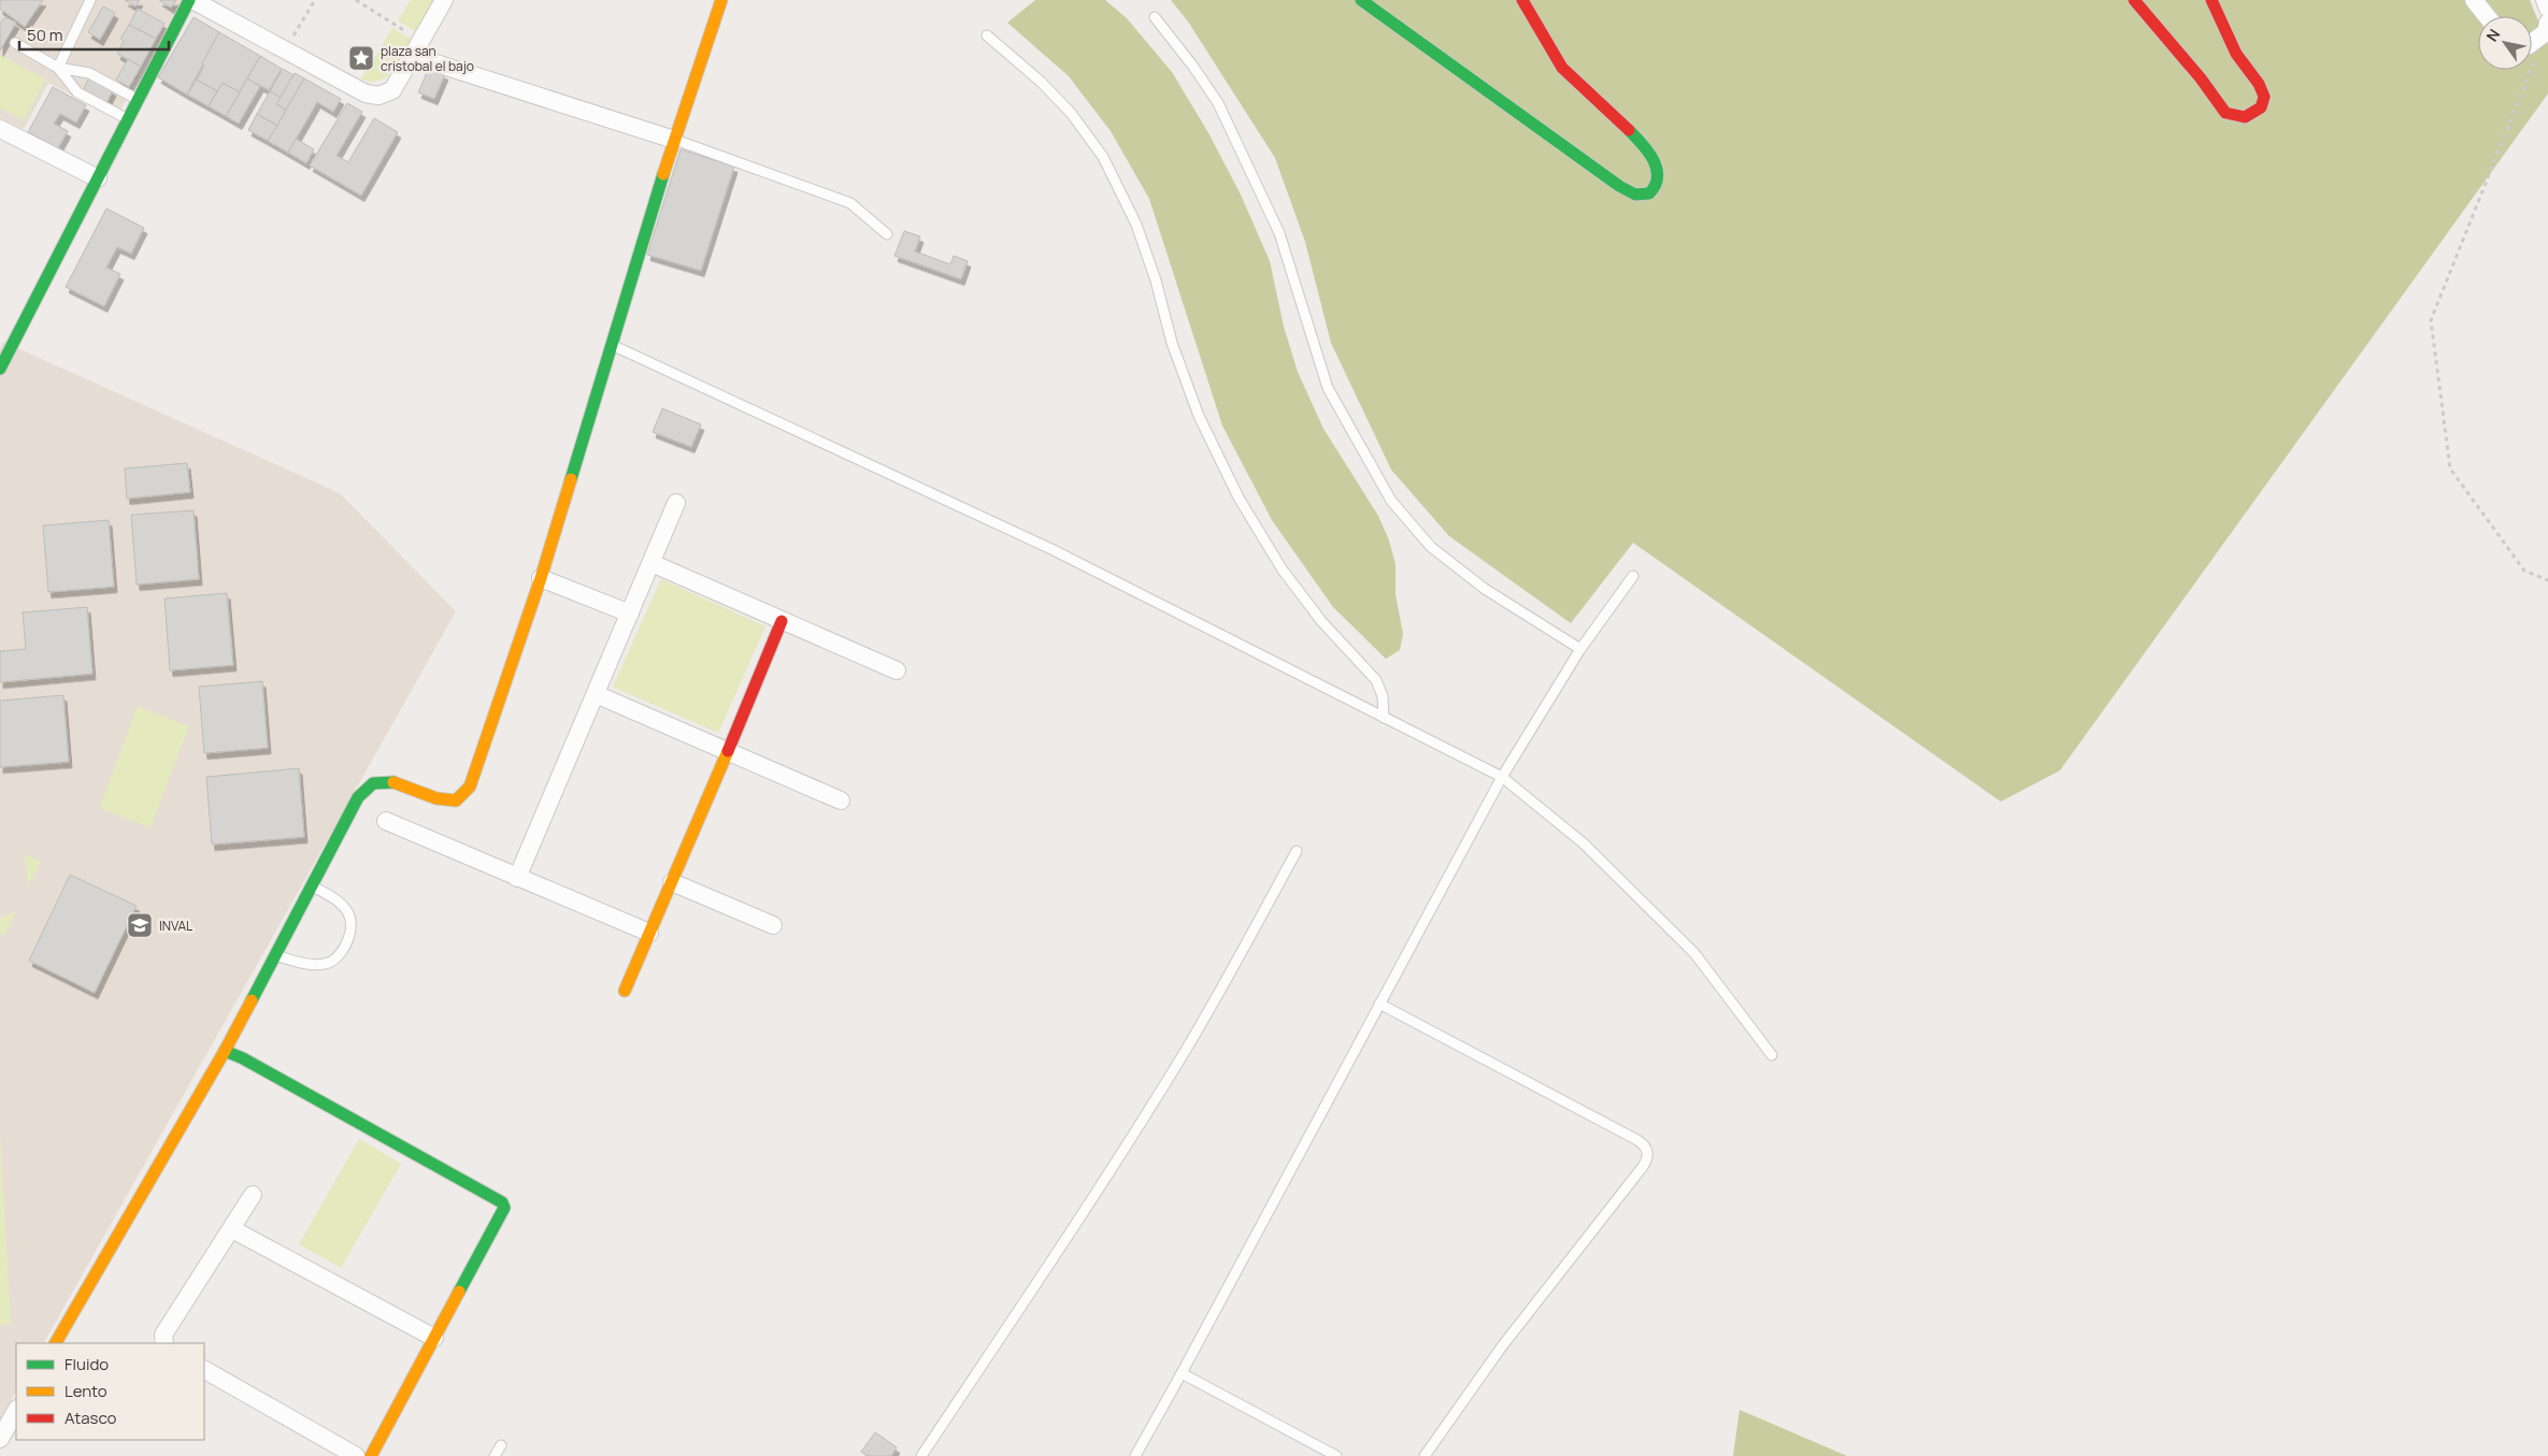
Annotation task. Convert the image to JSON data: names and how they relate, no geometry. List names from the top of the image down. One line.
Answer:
{"places":{"place":["plaza san cristobal el bajo"],"school or university":["INVAL"]},"legend":["Fluido","Lento","Atasco"],"scale_bar":"50 m","north":"top left"}
